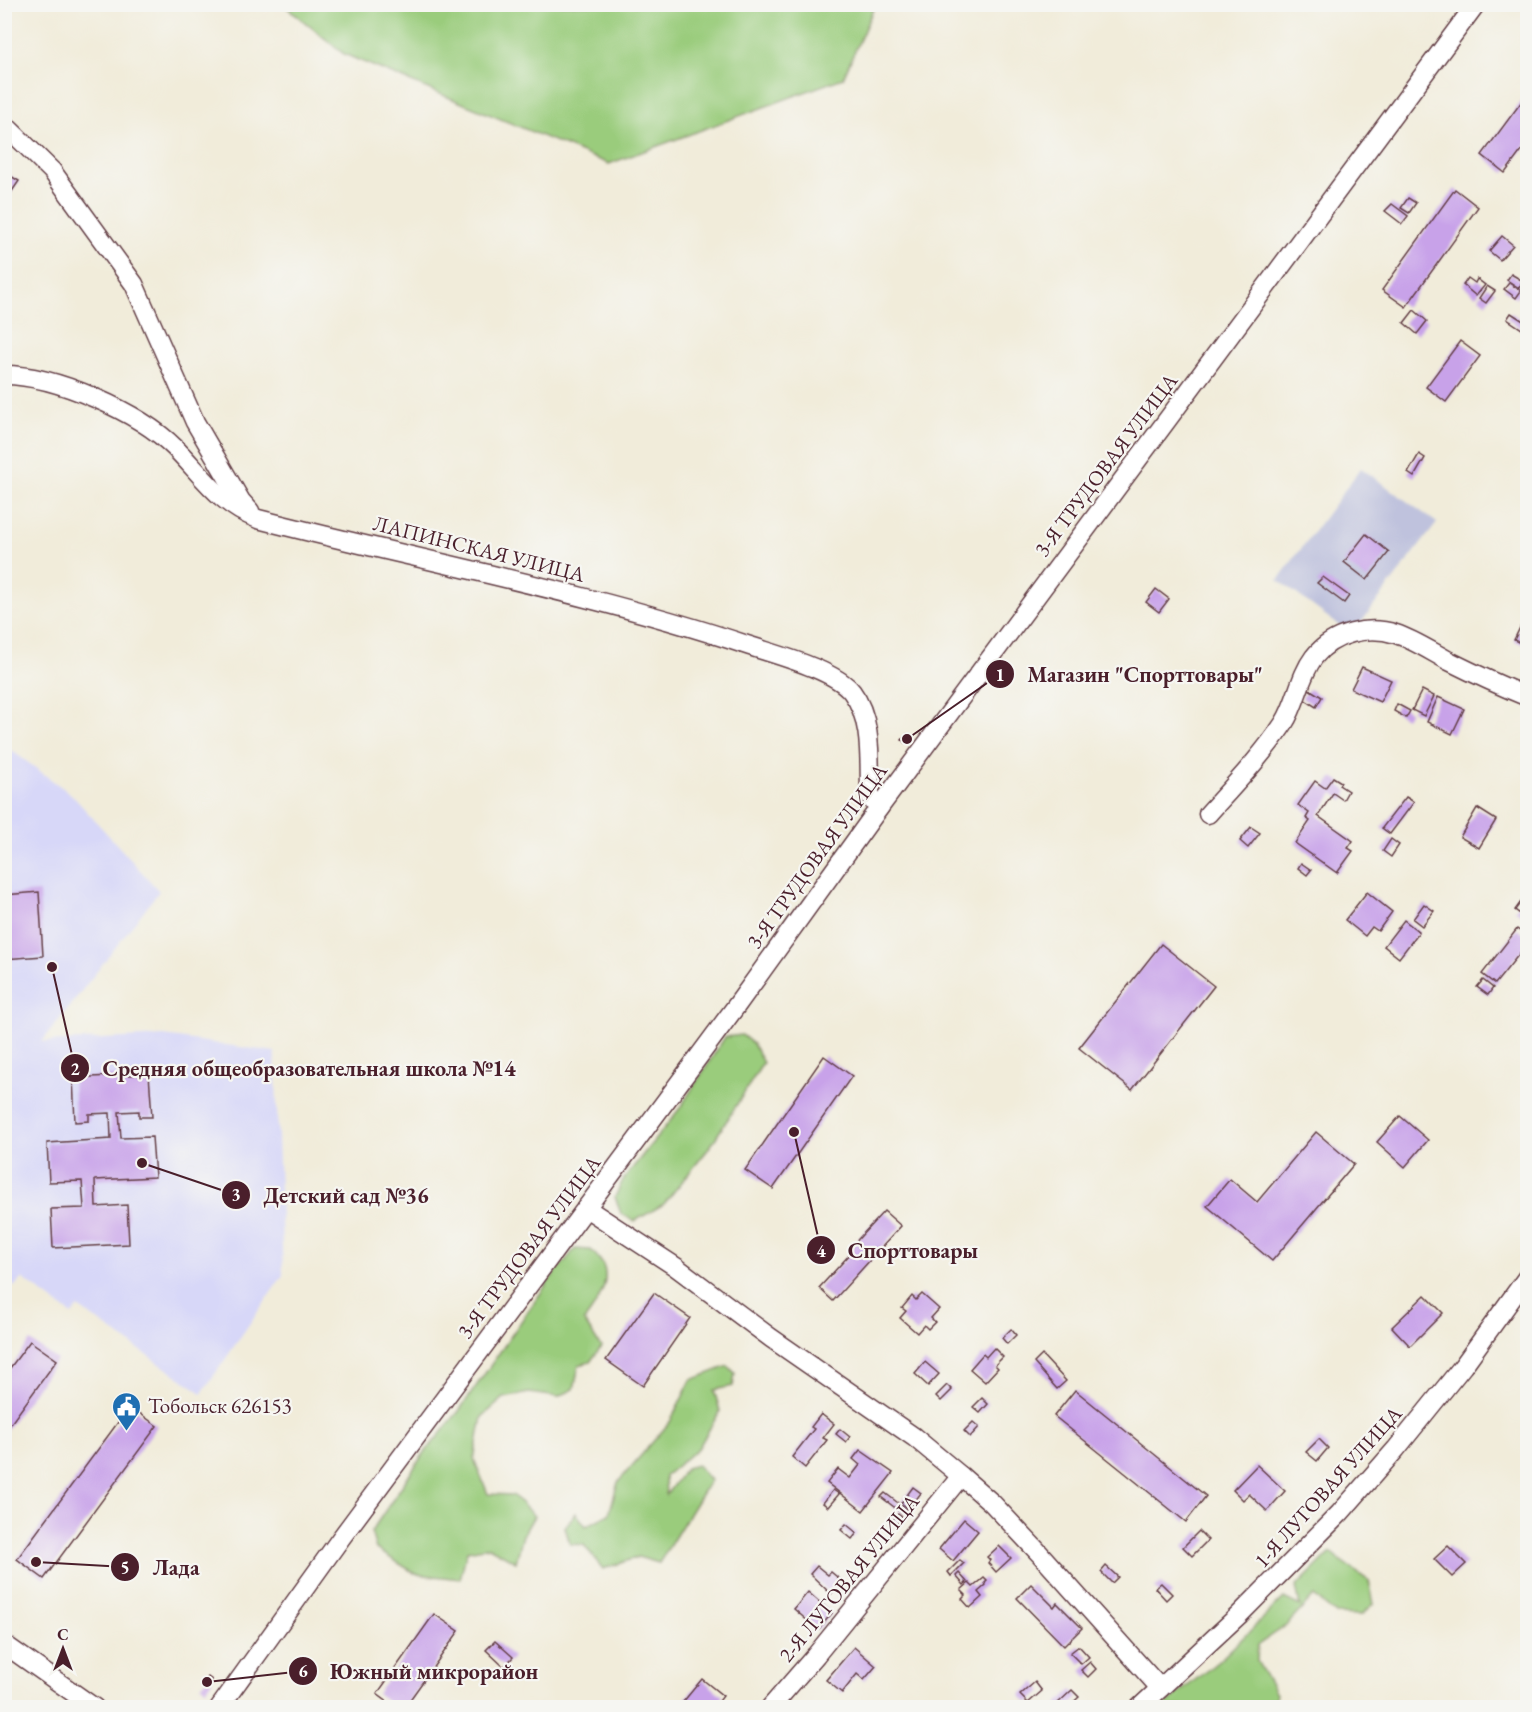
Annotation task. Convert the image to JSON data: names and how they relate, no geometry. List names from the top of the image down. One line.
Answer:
{"streets":{"street":["3-Я ТРУДОВАЯ УЛИЦА","ЛАПИНСКАЯ УЛИЦА","1-Я ЛУГОВАЯ УЛИЦА","2-Я ЛУГОВАЯ УЛИЦА"]},"crossings":[["3-Я ТРУДОВАЯ УЛИЦА","ЛАПИНСКАЯ УЛИЦА"]],"places":{"other":["Магазин \"Спорттовары\"","Средняя общеобразовательная школа №14","Спорттовары","Детский сад №36","Лада","Южный микрорайон"],"public building":["Тобольск 626153"]},"north":"top"}
